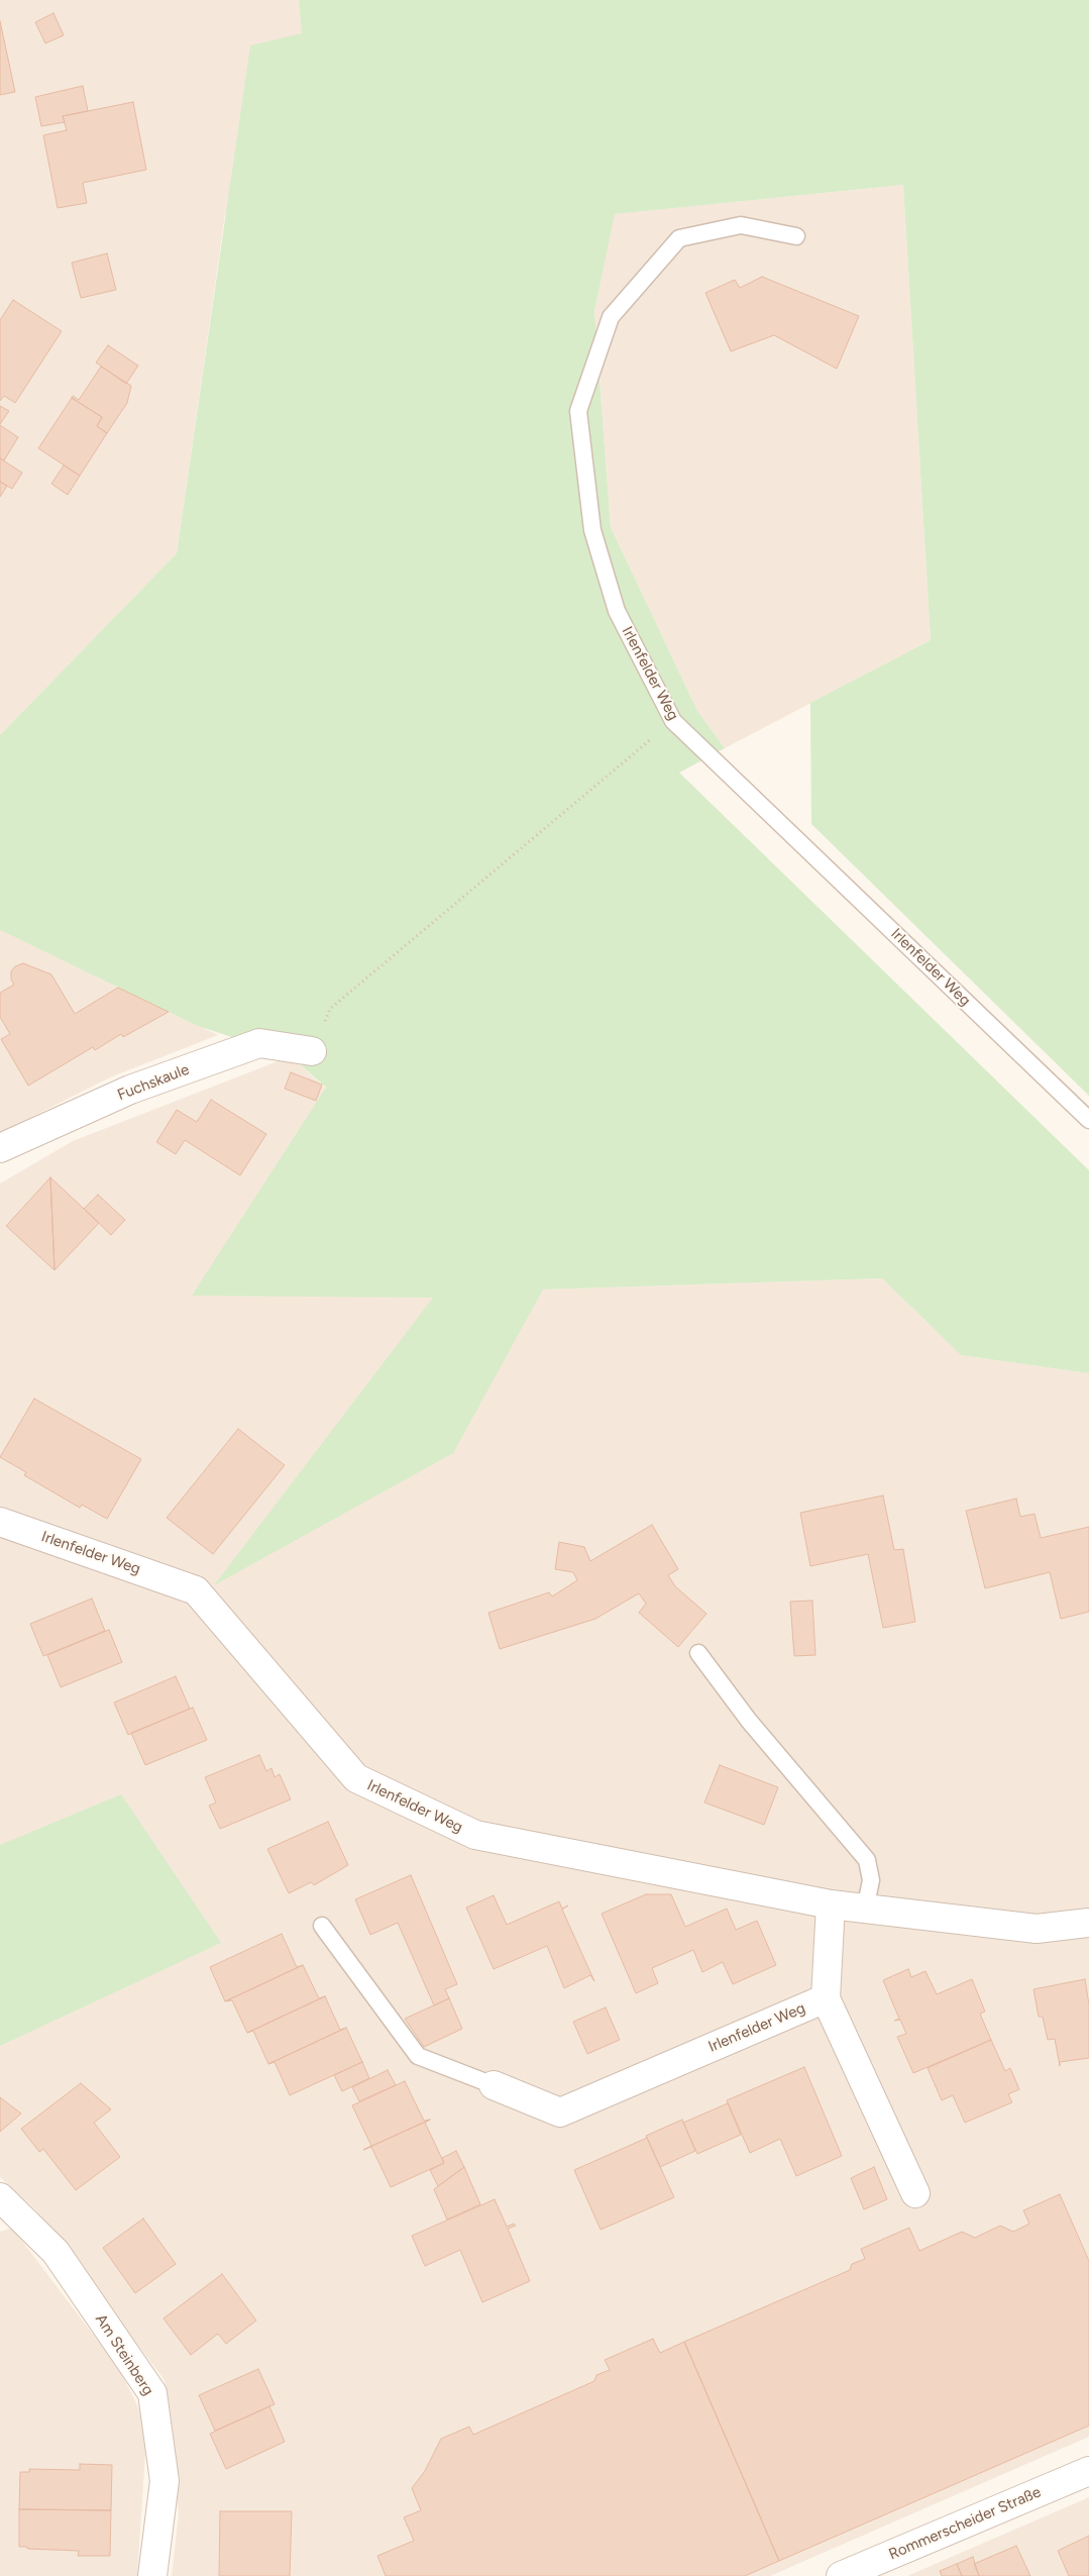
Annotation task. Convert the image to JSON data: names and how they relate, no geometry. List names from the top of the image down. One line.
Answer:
{"streets":{"street":["Irlenfelder Weg","Fuchskaule","Am Steinberg","Rommerscheider Straße"]}}
